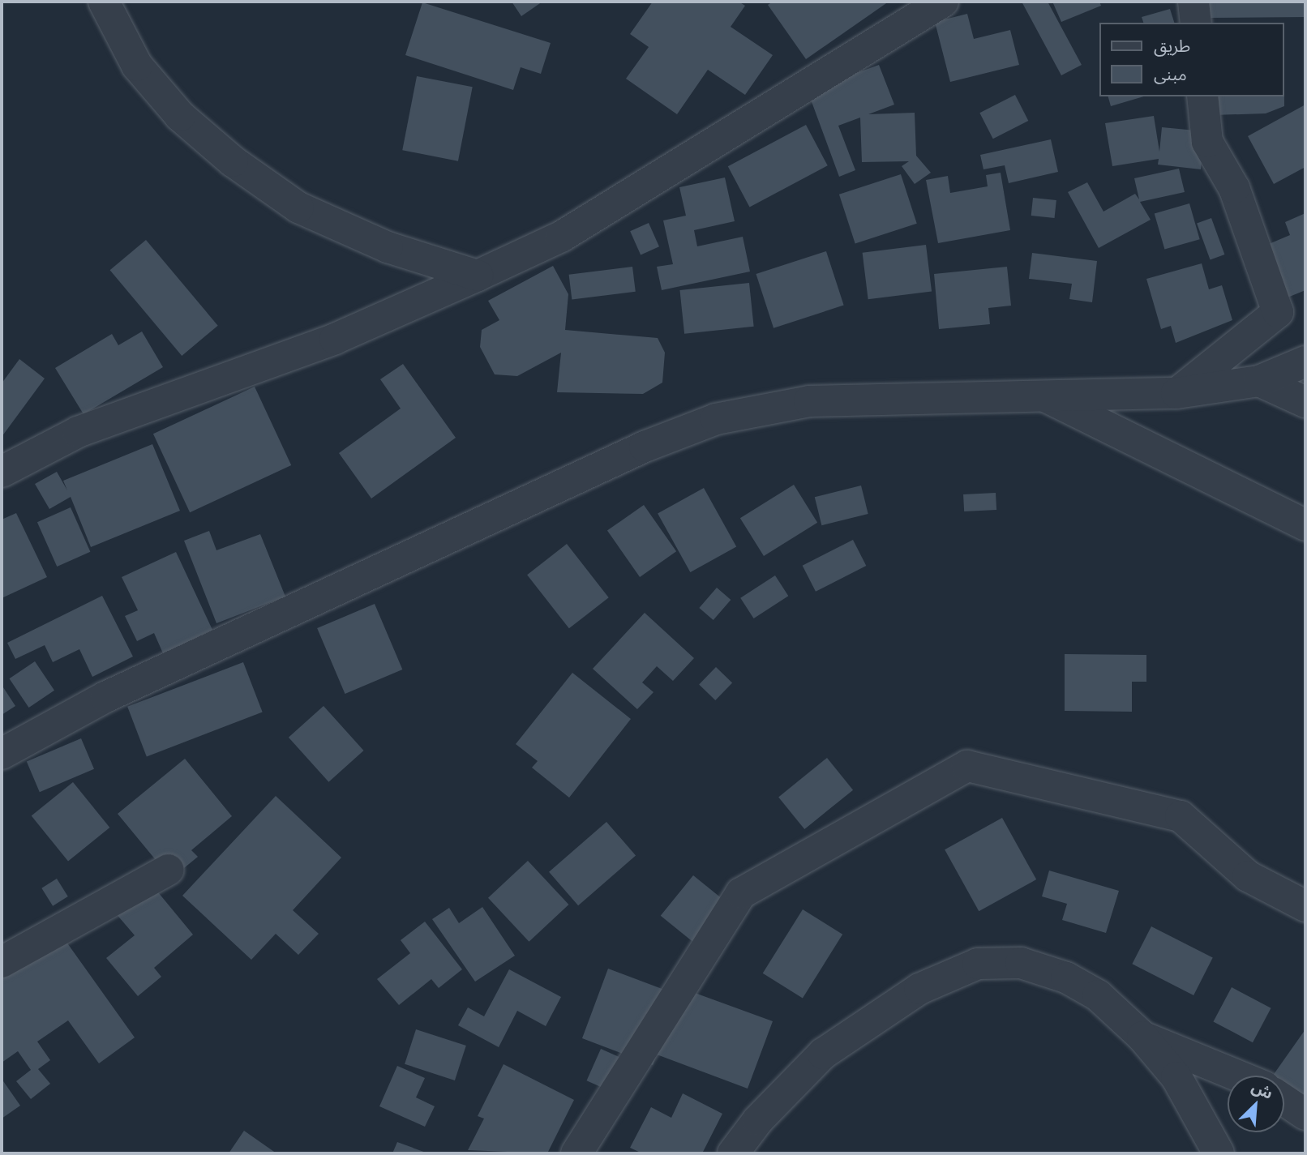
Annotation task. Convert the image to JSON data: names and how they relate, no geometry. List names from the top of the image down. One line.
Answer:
{"legend":["طريق","مبنى"],"north":"top right"}
